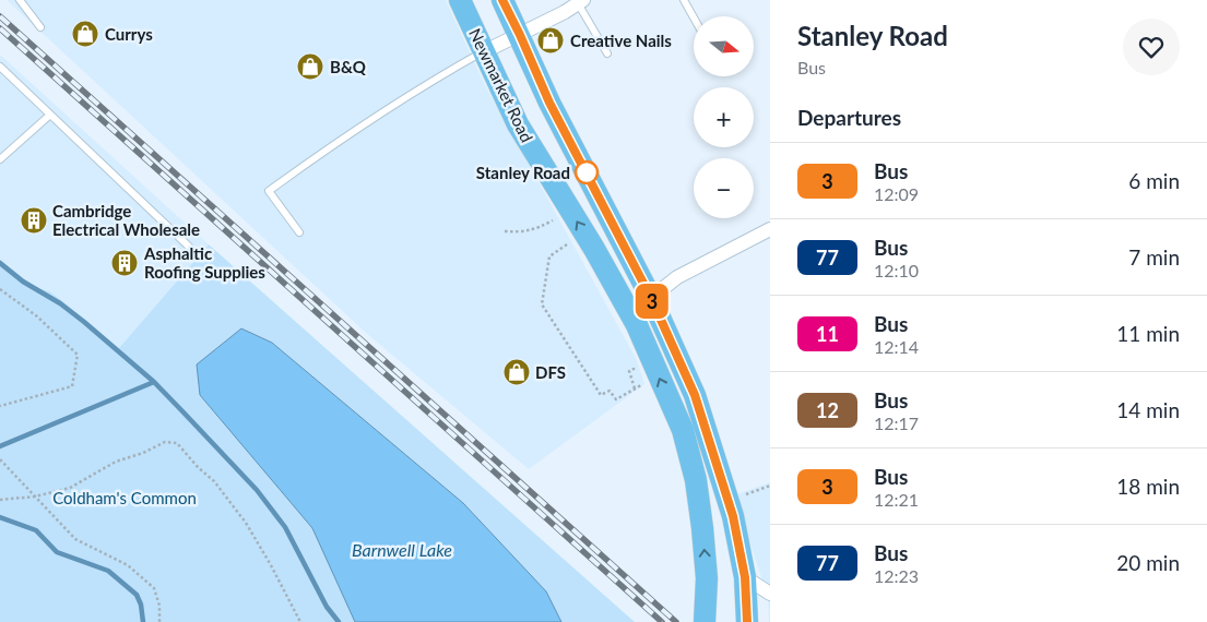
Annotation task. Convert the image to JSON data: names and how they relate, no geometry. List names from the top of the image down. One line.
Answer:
{"streets":{"main road":["Newmarket Road"]},"water":["Barnwell Lake"],"parks":["Coldham's Common"],"places":{"shop":["Currys","Creative Nails","B&Q","DFS"],"other":["Stanley Road"],"building":["Cambridge Electrical Wholesale","Asphaltic Roofing Supplies"]},"lines":["bus line 3"],"north":"right","page":{"on_map":"3","heading":[["Stanley Road","Bus"],"Departures"],"map_buttons":["+","−"],"list":[{"mark":"3","name":"Bus","note":"12:09","value":"6 min"},{"mark":"77","name":"Bus","note":"12:10","value":"7 min"},{"mark":"11","name":"Bus","note":"12:14","value":"11 min"},{"mark":"12","name":"Bus","note":"12:17","value":"14 min"},{"mark":"3","name":"Bus","note":"12:21","value":"18 min"},{"mark":"77","name":"Bus","note":"12:23","value":"20 min"}]}}
